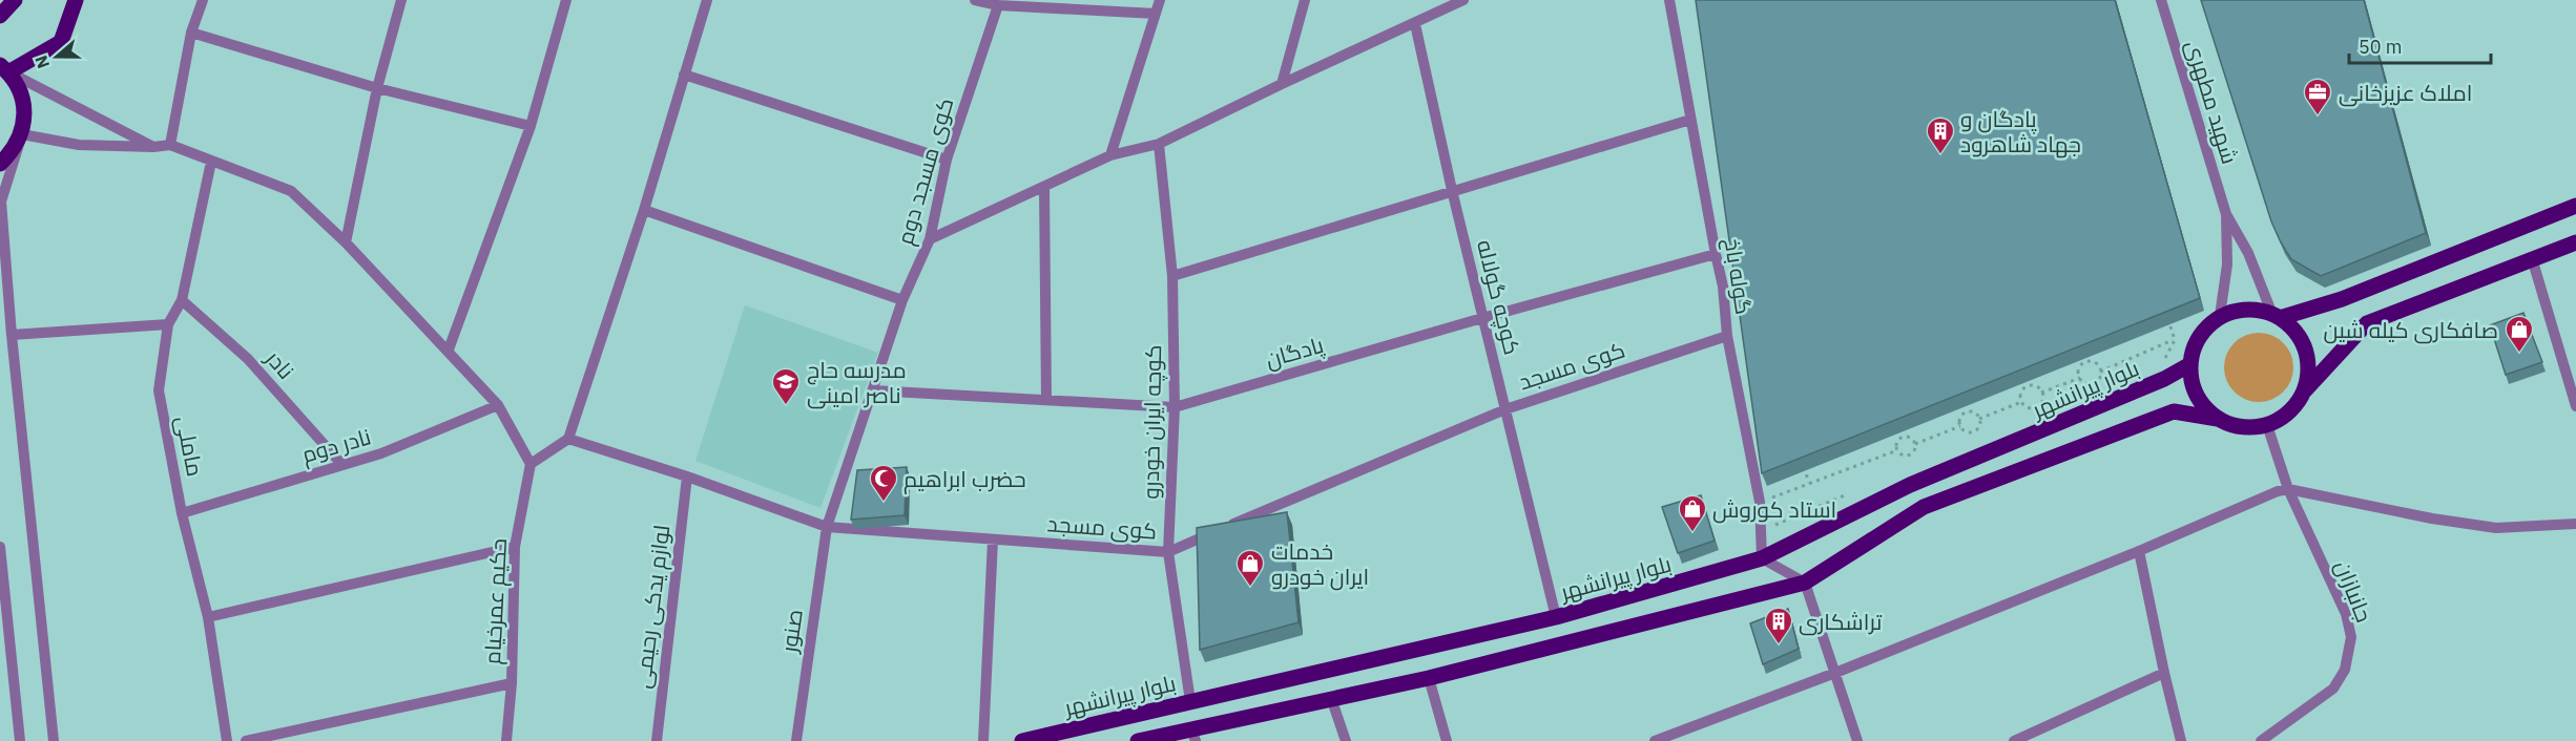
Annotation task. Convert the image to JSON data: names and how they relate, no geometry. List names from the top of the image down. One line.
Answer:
{"streets":{"main road":["بلوار پیرانشهر"],"street":["شهید مطهری","کوی مسجد دوم","گوله باخ","کوچه گولاله","پادگان","نادر","کوی مسجد","کوچه ایران خودرو","نادر دوم","ماملی","جانبازان","حکیم عمرخیام","لوازم یدکی رحیمی","صنور"]},"crossings":[["کوی مسجد دوم","پادگان"],["کوی مسجد دوم","کوی مسجد"],["کوی مسجد دوم","صنور"],["گوله باخ","پادگان"],["گوله باخ","کوی مسجد"],["گوله باخ","بلوار پیرانشهر"],["کوچه گولاله","پادگان"],["کوچه گولاله","کوی مسجد"],["کوچه گولاله","بلوار پیرانشهر"],["پادگان","کوچه ایران خودرو"],["نادر","نادر دوم"],["نادر","ماملی"],["کوی مسجد","کوچه ایران خودرو"],["کوی مسجد","لوازم یدکی رحیمی"],["کوی مسجد","صنور"],["بلوار پیرانشهر","کوچه ایران خودرو"],["بلوار پیرانشهر","جانبازان"],["نادر دوم","ماملی"]],"places":{"office":["املاک عزیزخانی"],"building":["پادگان و جهاد شاهرود","تراشکاری"],"shop":["صافکاری کیله شین","استاد کوروش","خدمات ایران خودرو"],"school or university":["مدرسه حاج ناصر امینی"],"mosque":["حضرب ابراهیم"]},"scale_bar":"50 m","north":"left"}
